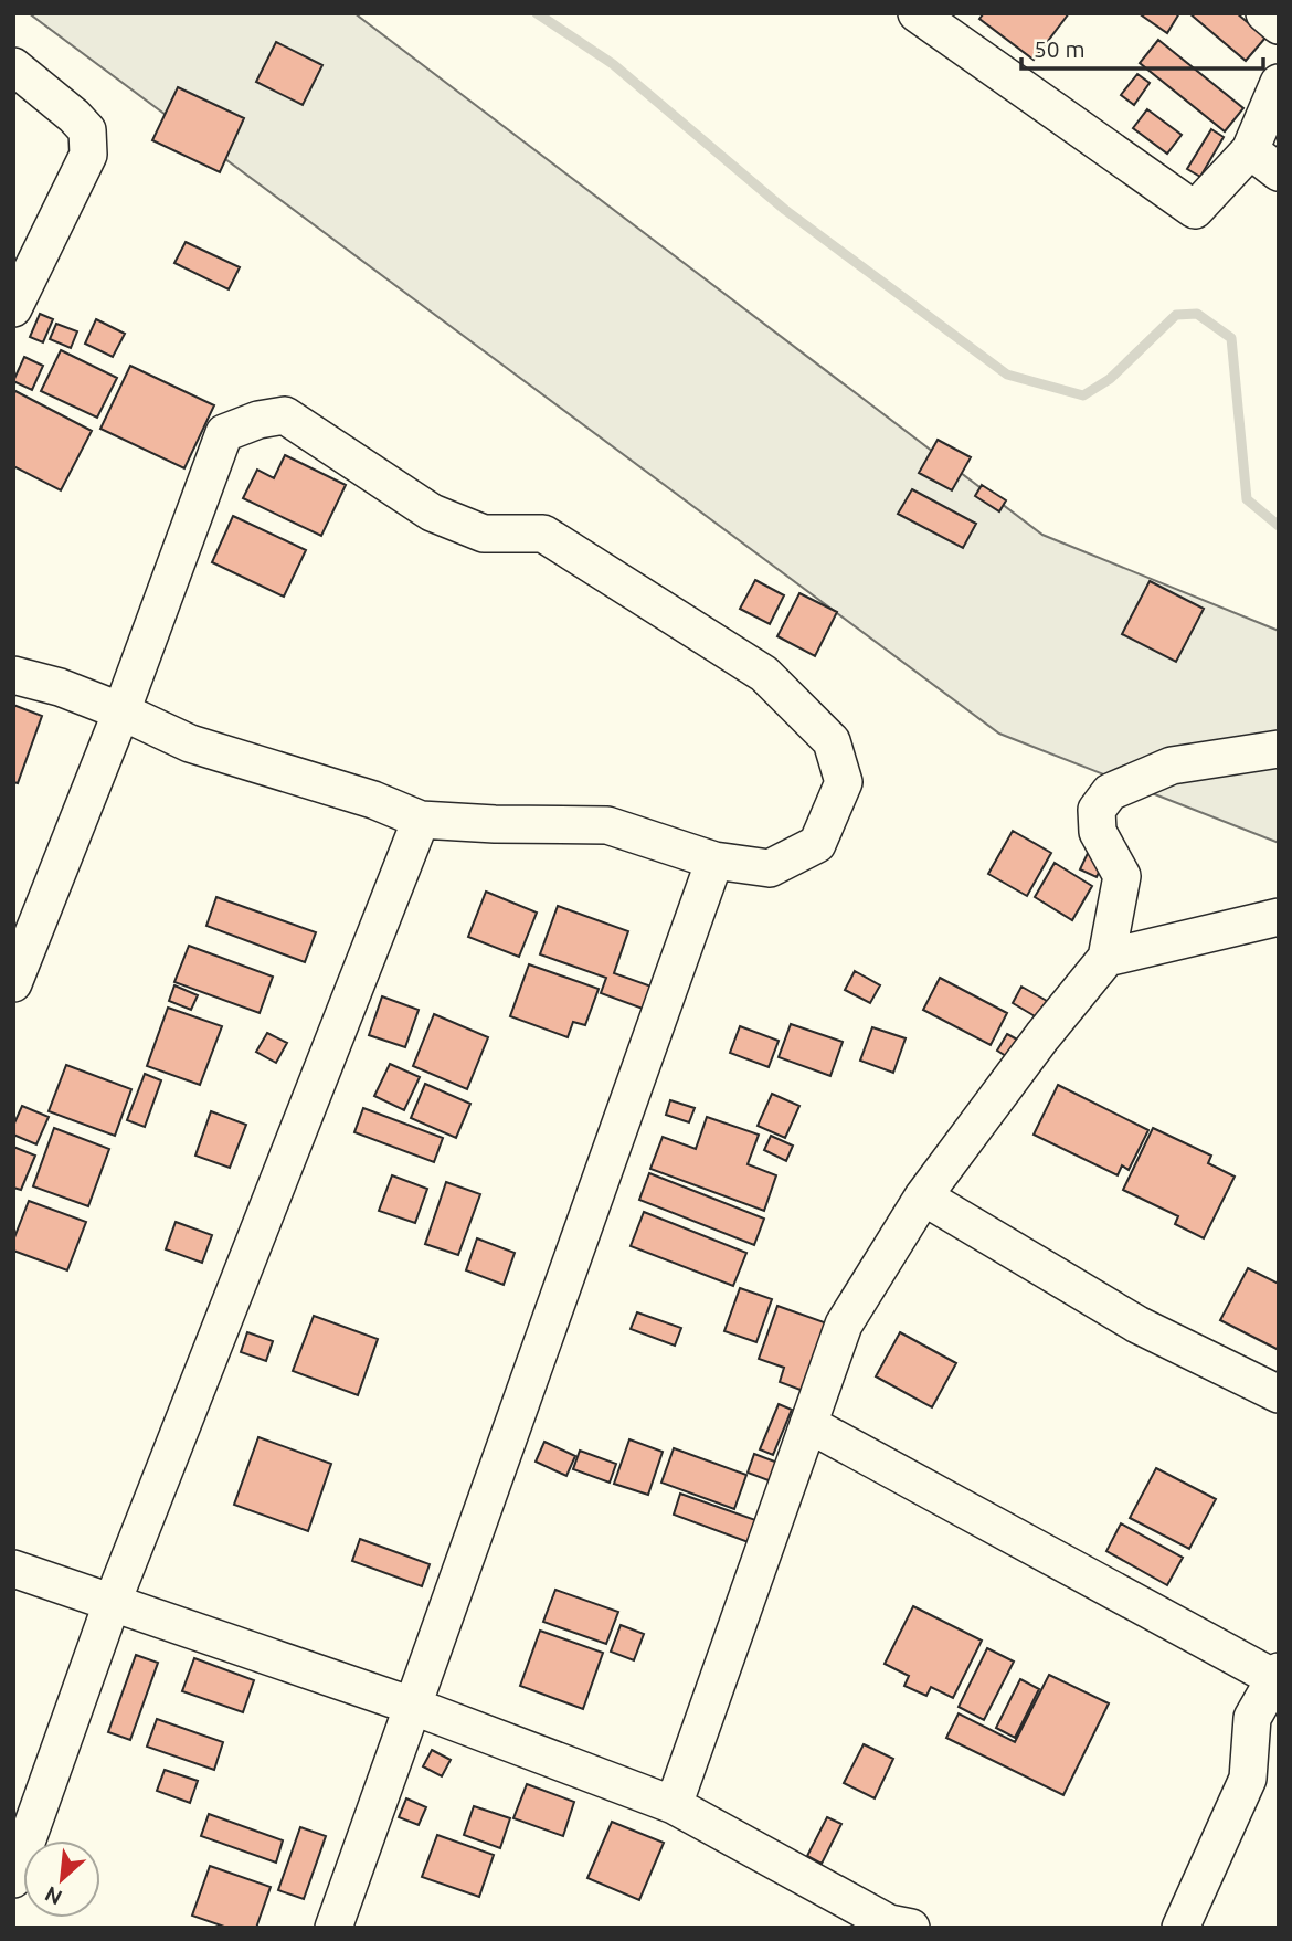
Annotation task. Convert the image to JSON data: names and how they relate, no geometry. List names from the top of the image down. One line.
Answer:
{"scale_bar":"50 m","north":"bottom left"}
